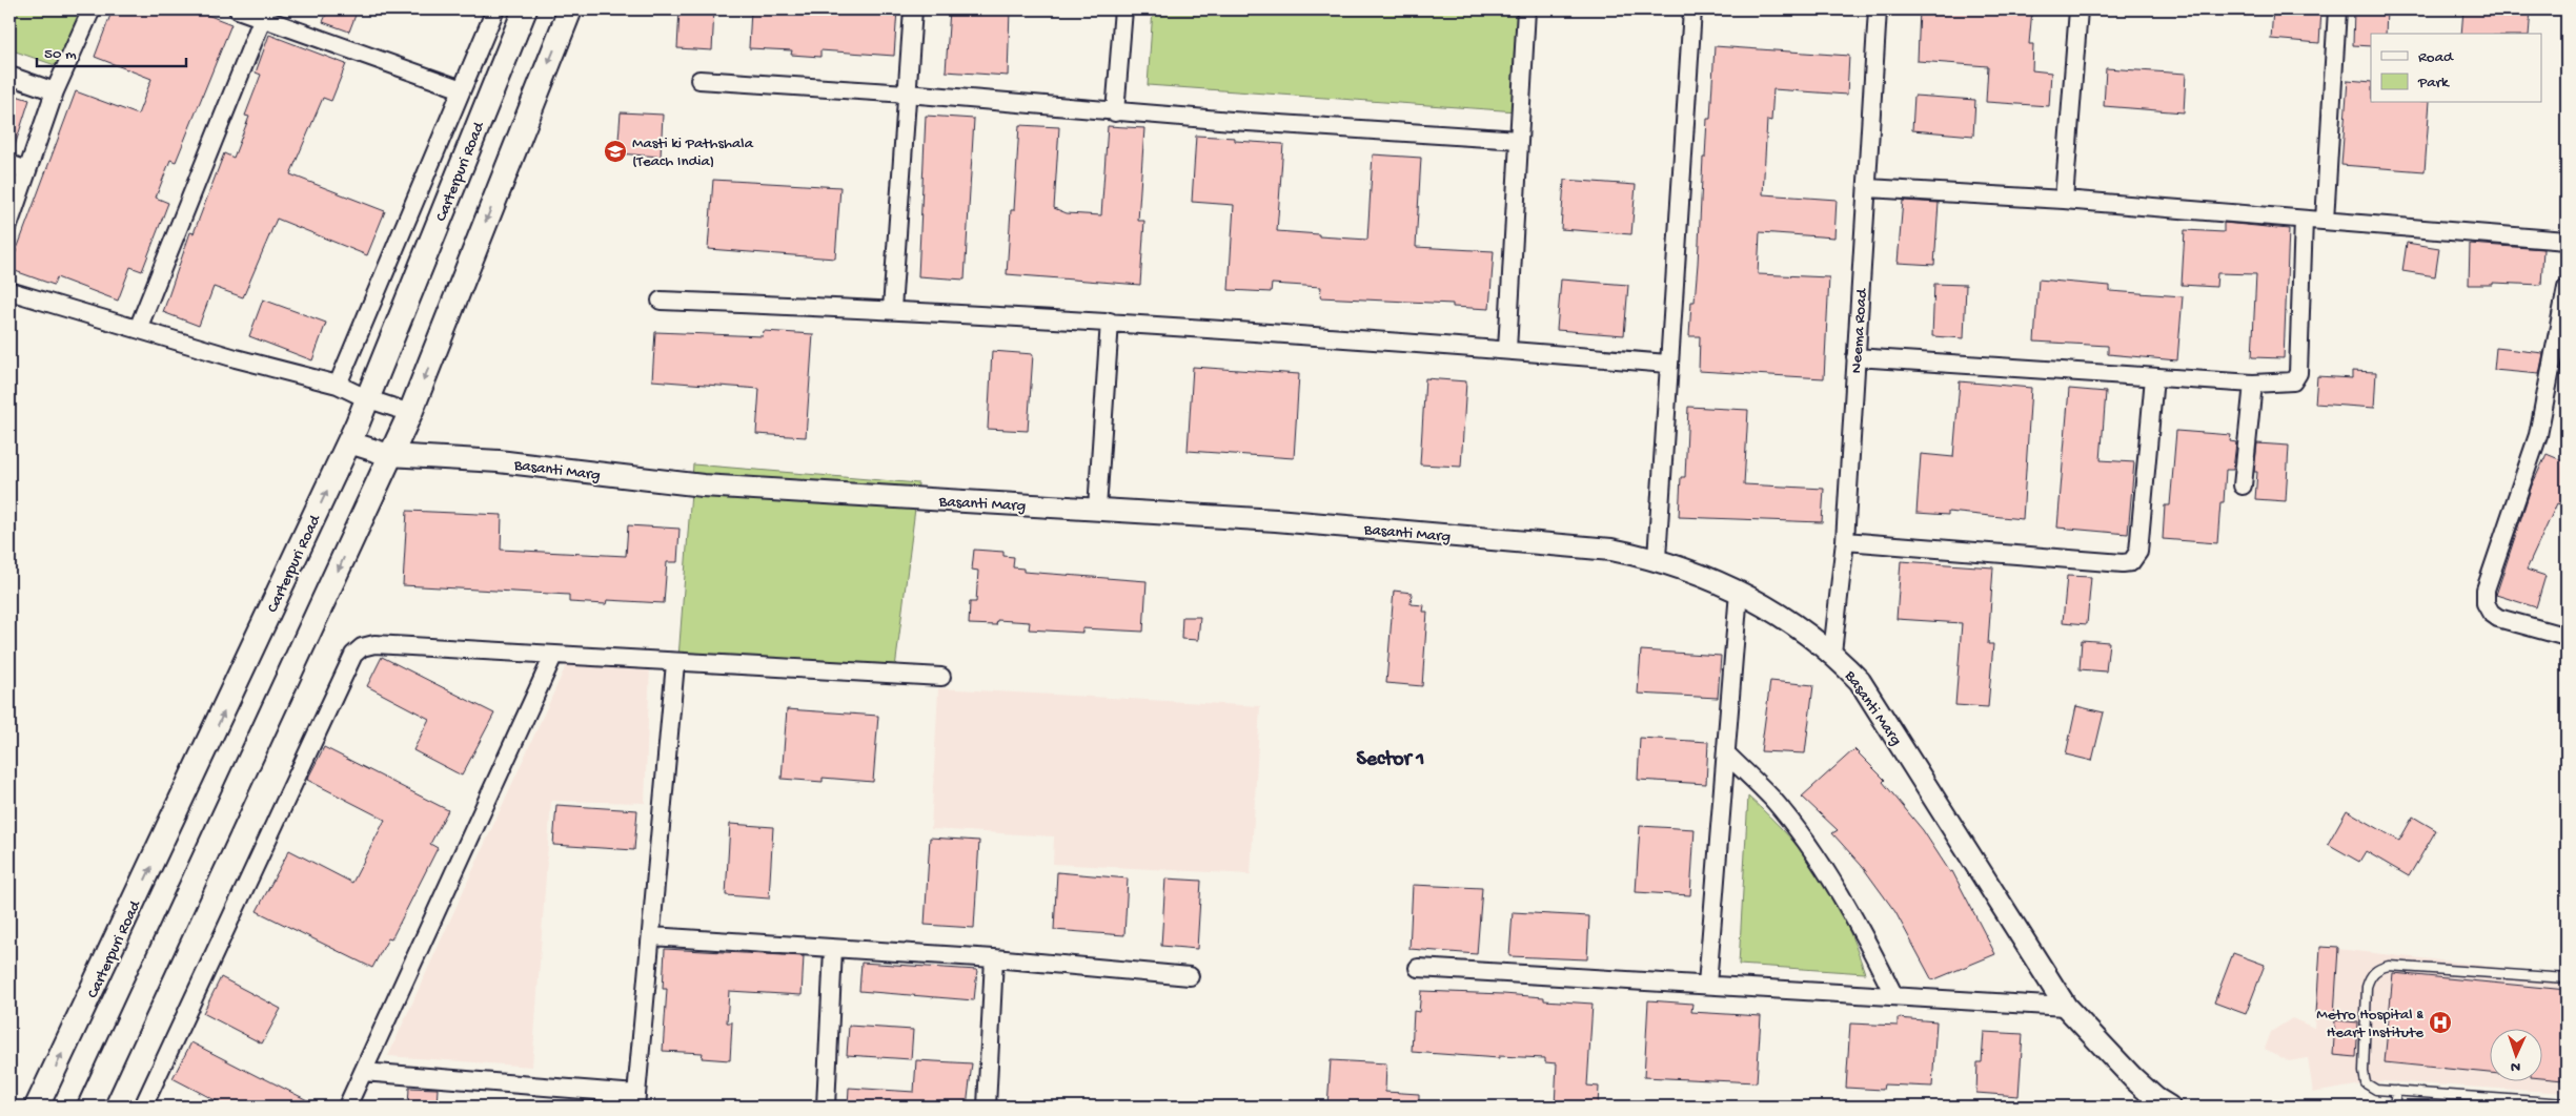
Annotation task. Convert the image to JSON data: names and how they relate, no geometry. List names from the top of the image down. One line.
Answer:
{"streets":{"main road":["Carterpuri Road"],"street":["Neema Road","Basanti Marg"]},"crossings":[["Carterpuri Road","Basanti Marg"],["Neema Road","Basanti Marg"]],"districts":["Sector 1"],"places":{"school or university":["Masti ki Pathshala (Teach India)"],"hospital":["Metro Hospital & Heart Institute"]},"legend":["Road","Park"],"scale_bar":"50 m","north":"bottom"}
